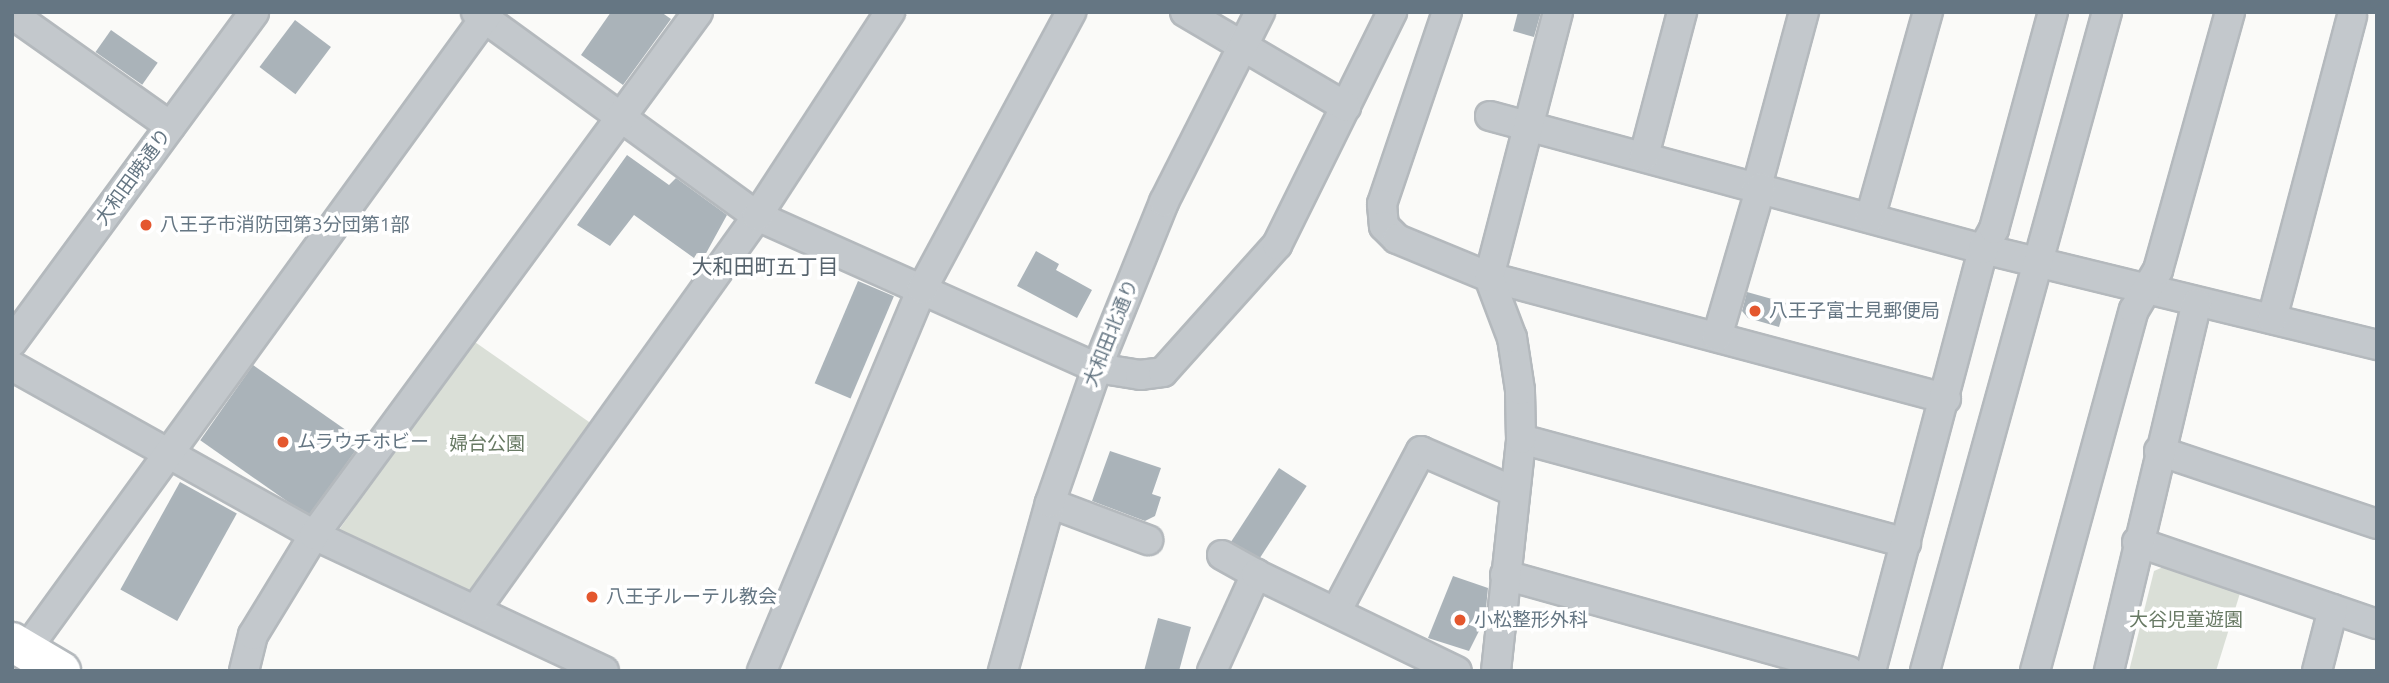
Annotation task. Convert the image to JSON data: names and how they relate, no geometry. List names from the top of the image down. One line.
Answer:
{"streets":{"street":["大和田暁通り","大和田北通り"]},"districts":["大和田町五丁目"],"parks":["婦台公園","大谷児童遊園"],"places":["八王子市消防団第3分団第1部","八王子富士見郵便局","ムラウチホビー","八王子ルーテル教会","小松整形外科"]}
